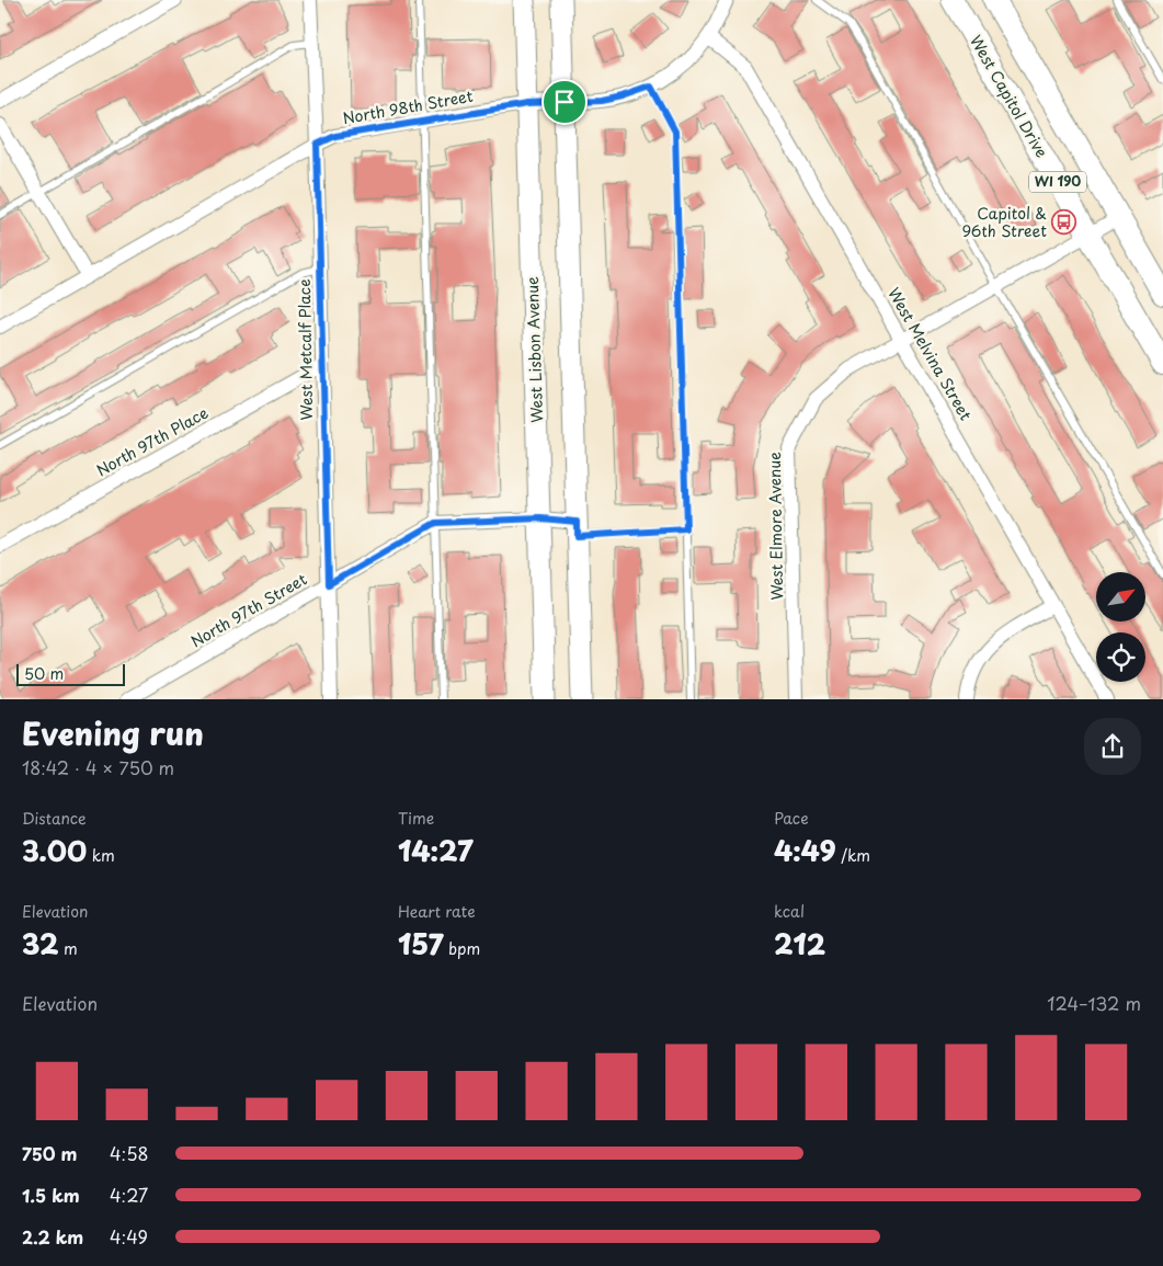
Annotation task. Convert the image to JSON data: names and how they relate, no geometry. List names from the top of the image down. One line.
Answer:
{"streets":{"main road":["West Capitol Drive","WI 190","West Lisbon Avenue"],"street":["North 98th Street","West Metcalf Place","West Melvina Street","North 97th Place","West Elmore Avenue","North 97th Street"]},"crossings":[["West Capitol Drive","West Elmore Avenue"],["North 98th Street","West Metcalf Place"],["North 98th Street","West Lisbon Avenue"],["North 98th Street","West Melvina Street"],["WI 190","West Elmore Avenue"],["West Metcalf Place","North 97th Place"],["West Metcalf Place","North 97th Street"],["West Lisbon Avenue","North 97th Street"],["West Melvina Street","West Elmore Avenue"]],"places":{"bus stop":["Capitol & 96th Street"]},"scale_bar":"50 m","north":"top right","page":{"scale":"50 m","heading":["Evening run","18:42 · 4 × 750 m"],"stats":[["Distance","3.00 km"],["Time","14:27"],["Pace","4:49 /km"],["Elevation","32 m"],["Heart rate","157 bpm"],["kcal","212"]],"chart":["Elevation","124–132 m"],"list":[{"name":"750 m","note":"4:58"},{"name":"1.5 km","note":"4:27"},{"name":"2.2 km","note":"4:49"}]}}
